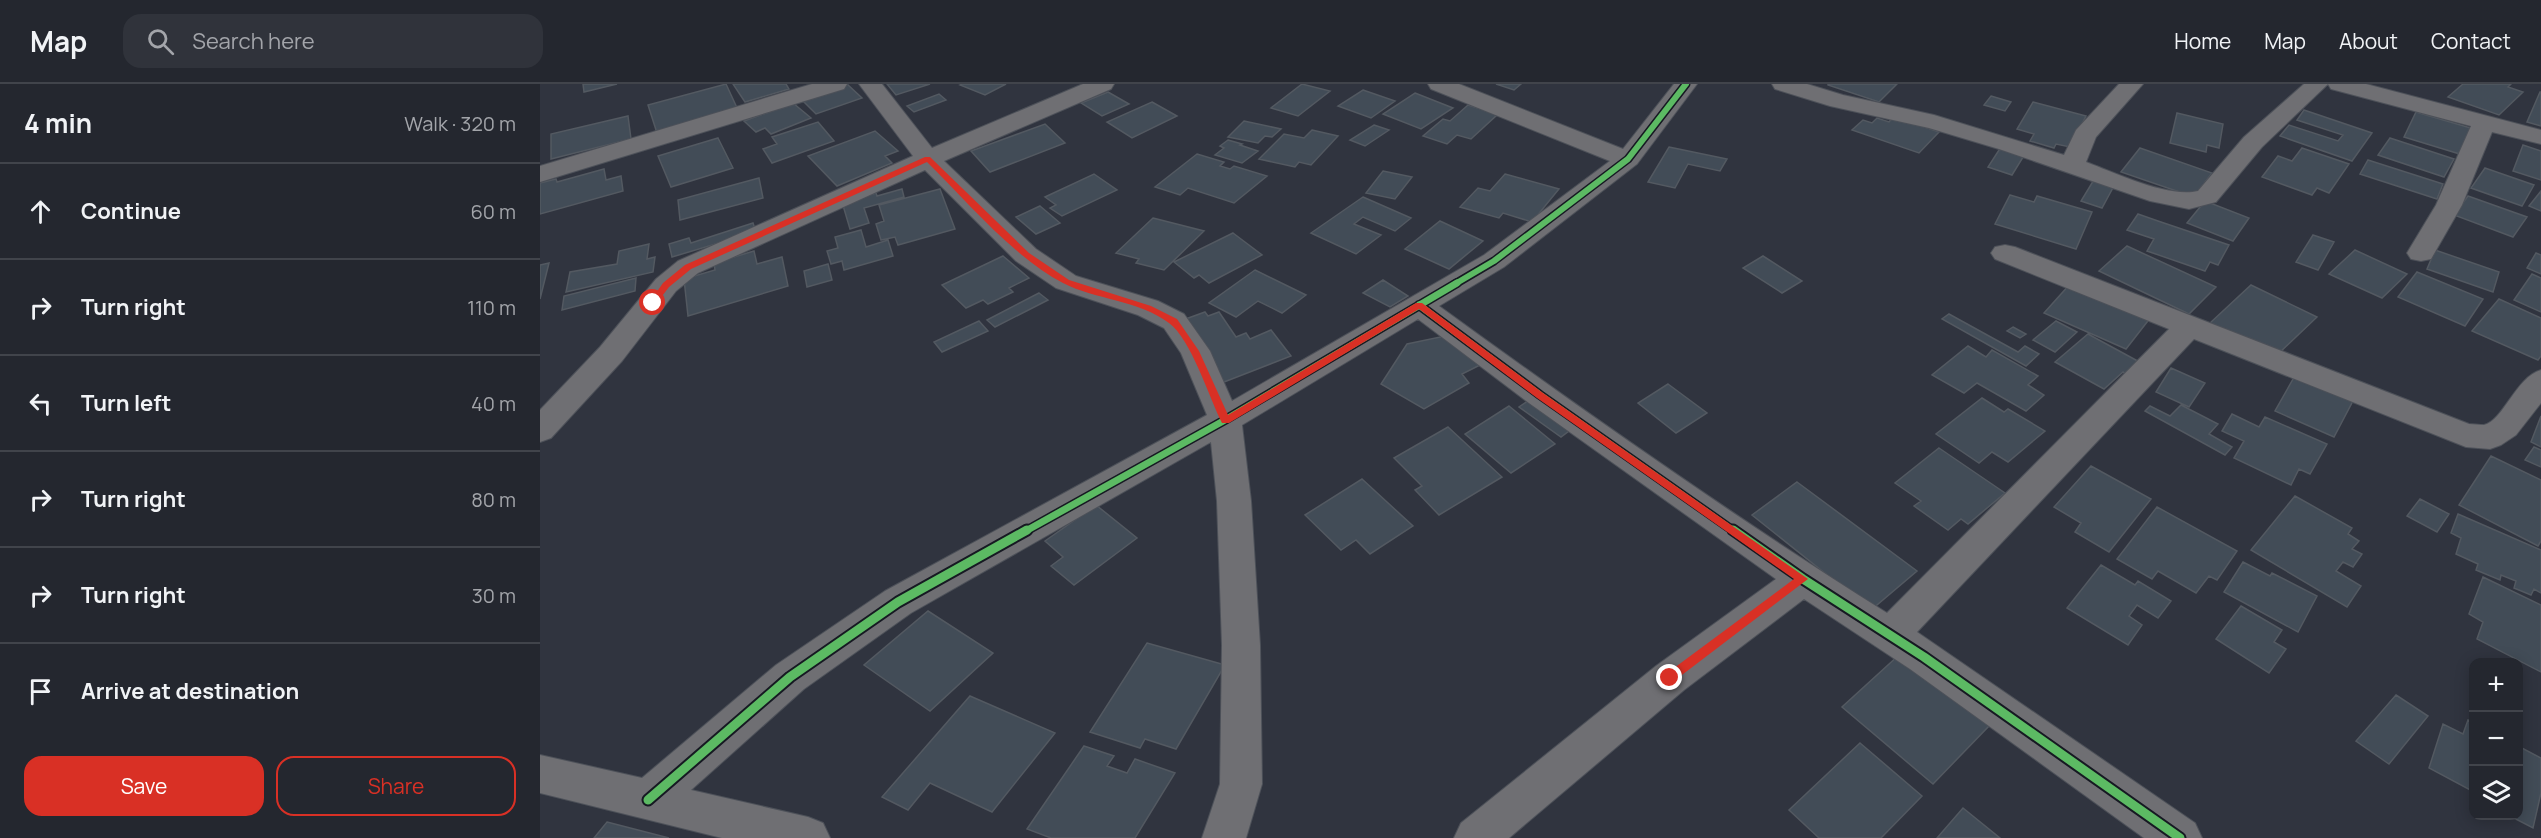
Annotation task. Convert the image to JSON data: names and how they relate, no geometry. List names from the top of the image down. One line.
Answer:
{"page":{"header":"Map","search":"Search here","nav":["Home","Map","About","Contact"],"heading":["4 min","Walk · 320 m"],"list":[["Continue","60 m"],["Turn right","110 m"],["Turn left","40 m"],["Turn right","80 m"],["Turn right","30 m"],"Arrive at destination"],"map_buttons":["+","−"],"buttons":["Save","Share"]}}
